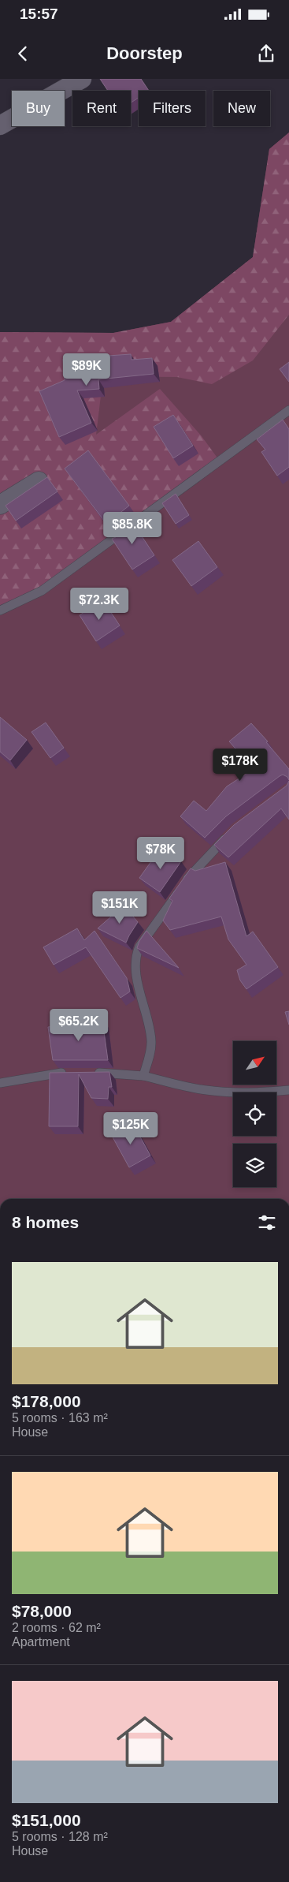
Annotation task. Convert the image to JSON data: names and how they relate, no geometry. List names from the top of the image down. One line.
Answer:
{"north":"top right","page":{"status":"15:57","header":"Doorstep","chip":["Buy","Rent","Filters","New"],"price":["$89K","$85.8K","$72.3K","$178K","$78K","$151K","$65.2K","$125K"],"heading":"8 homes","list":[{"name":"$178,000","note":"5 rooms · 163 m² · House"},{"name":"$78,000","note":"2 rooms · 62 m² · Apartment"},{"name":"$151,000","note":"5 rooms · 128 m² · House"}]}}
